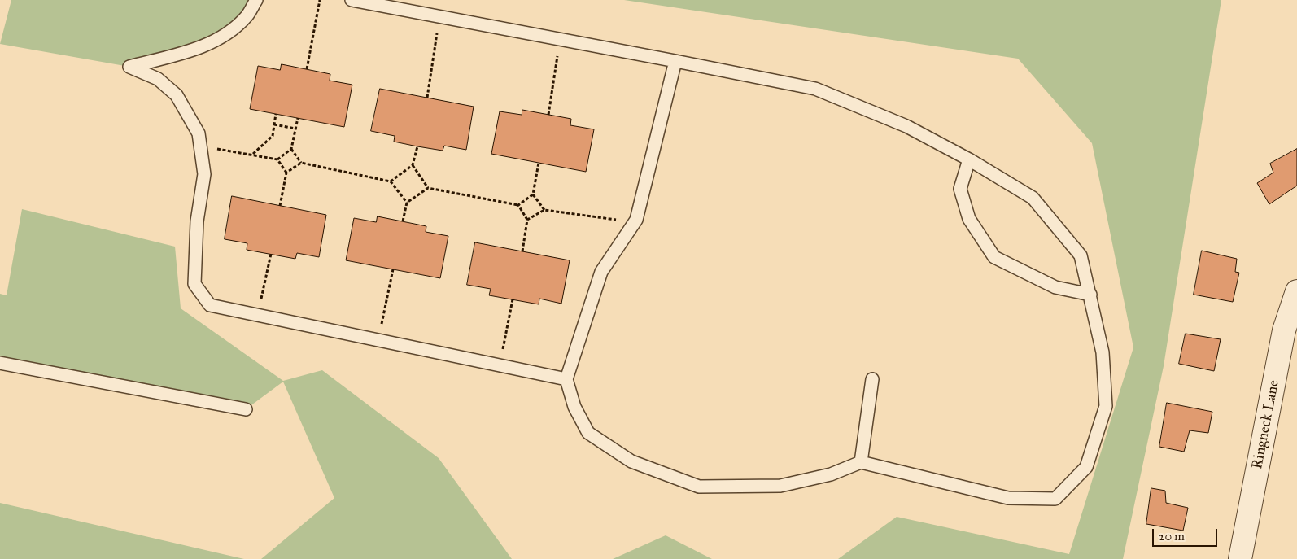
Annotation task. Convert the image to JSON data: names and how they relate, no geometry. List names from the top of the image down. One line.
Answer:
{"streets":{"street":["Ringneck Lane"]},"scale_bar":"20 m"}
